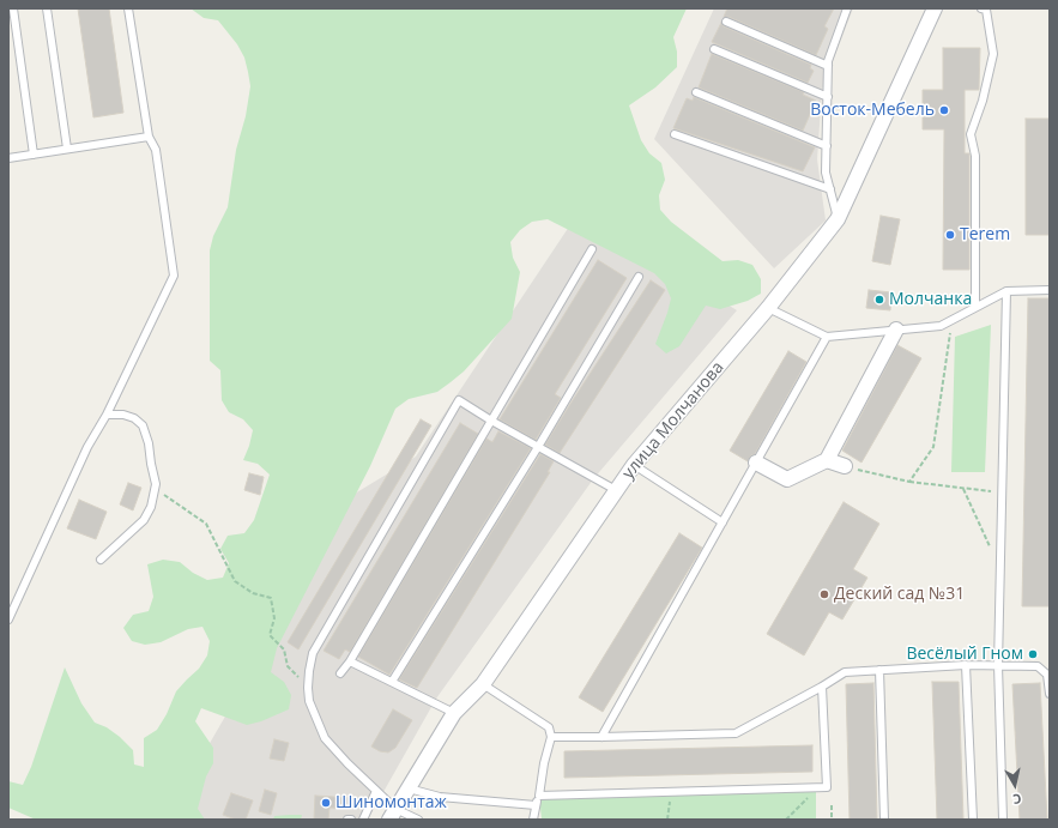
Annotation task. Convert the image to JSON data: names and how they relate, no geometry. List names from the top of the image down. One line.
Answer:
{"streets":{"street":["улица Молчанова"]},"places":["Восток-Мебель","Terem","Молчанка","Деский сад №31","Весёлый Гном","Шиномонтаж"],"north":"bottom"}
